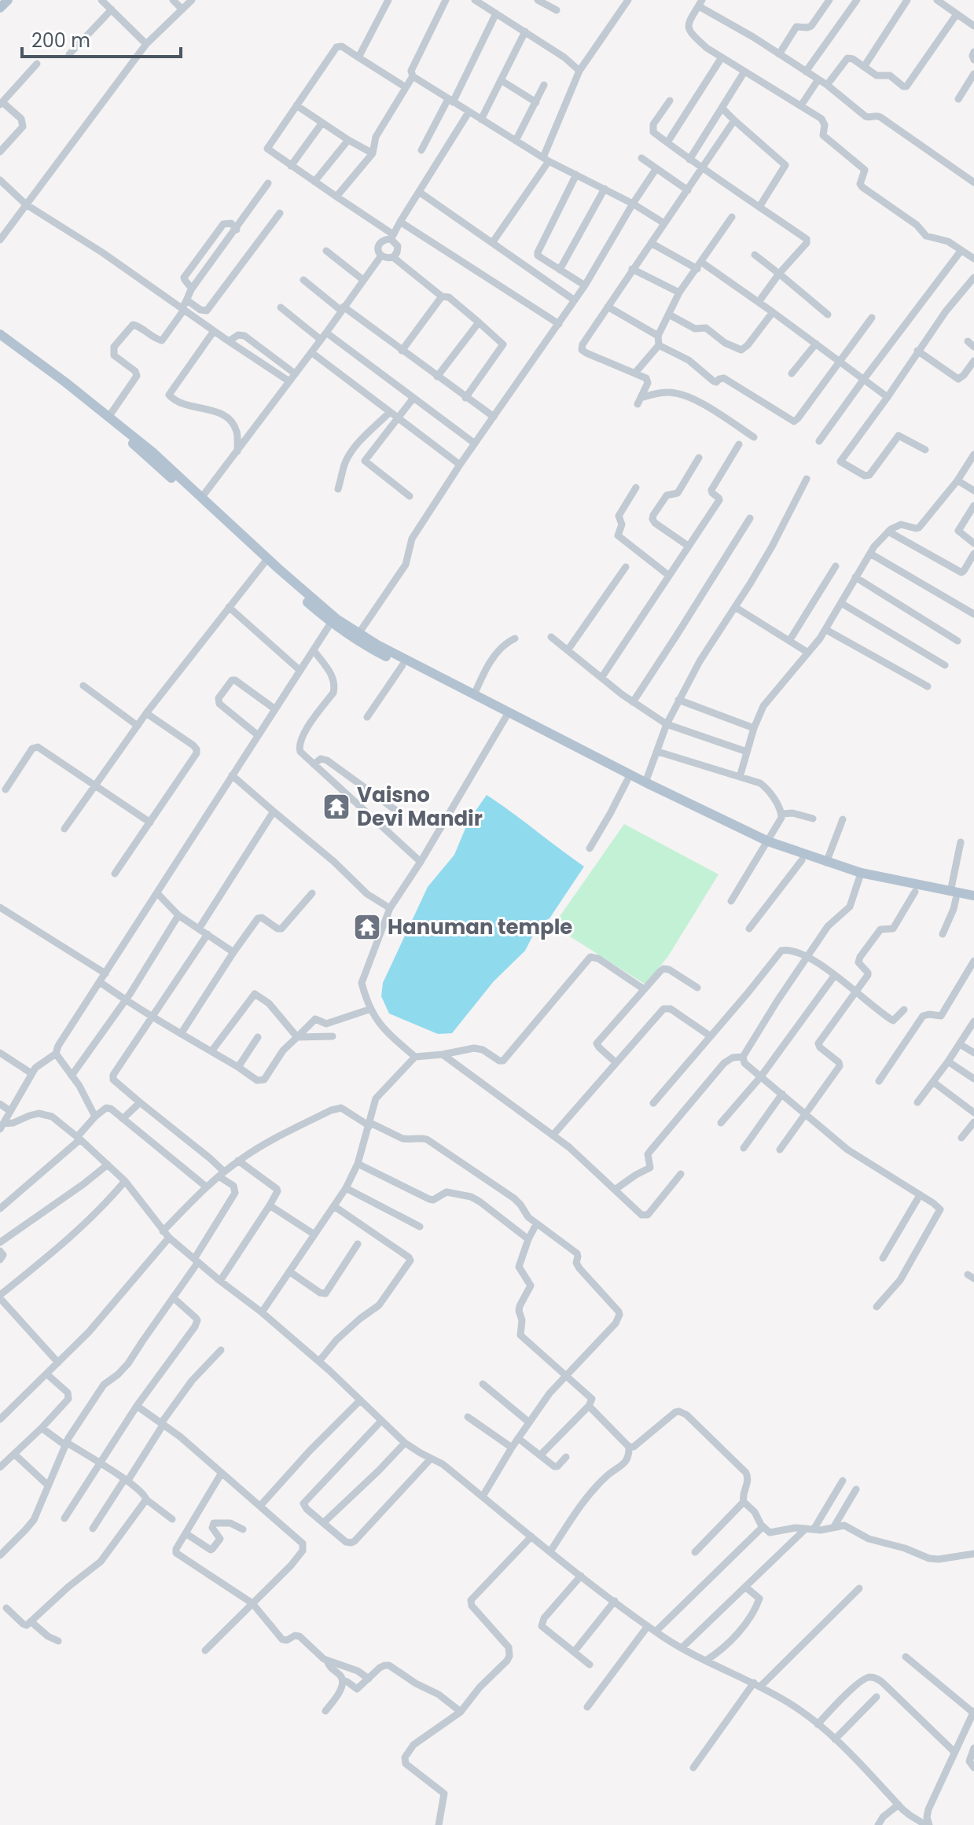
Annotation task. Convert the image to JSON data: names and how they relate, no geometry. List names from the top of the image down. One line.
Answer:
{"places":{"temple":["Vaisno Devi Mandir","Hanuman temple"]},"scale_bar":"200 m"}
